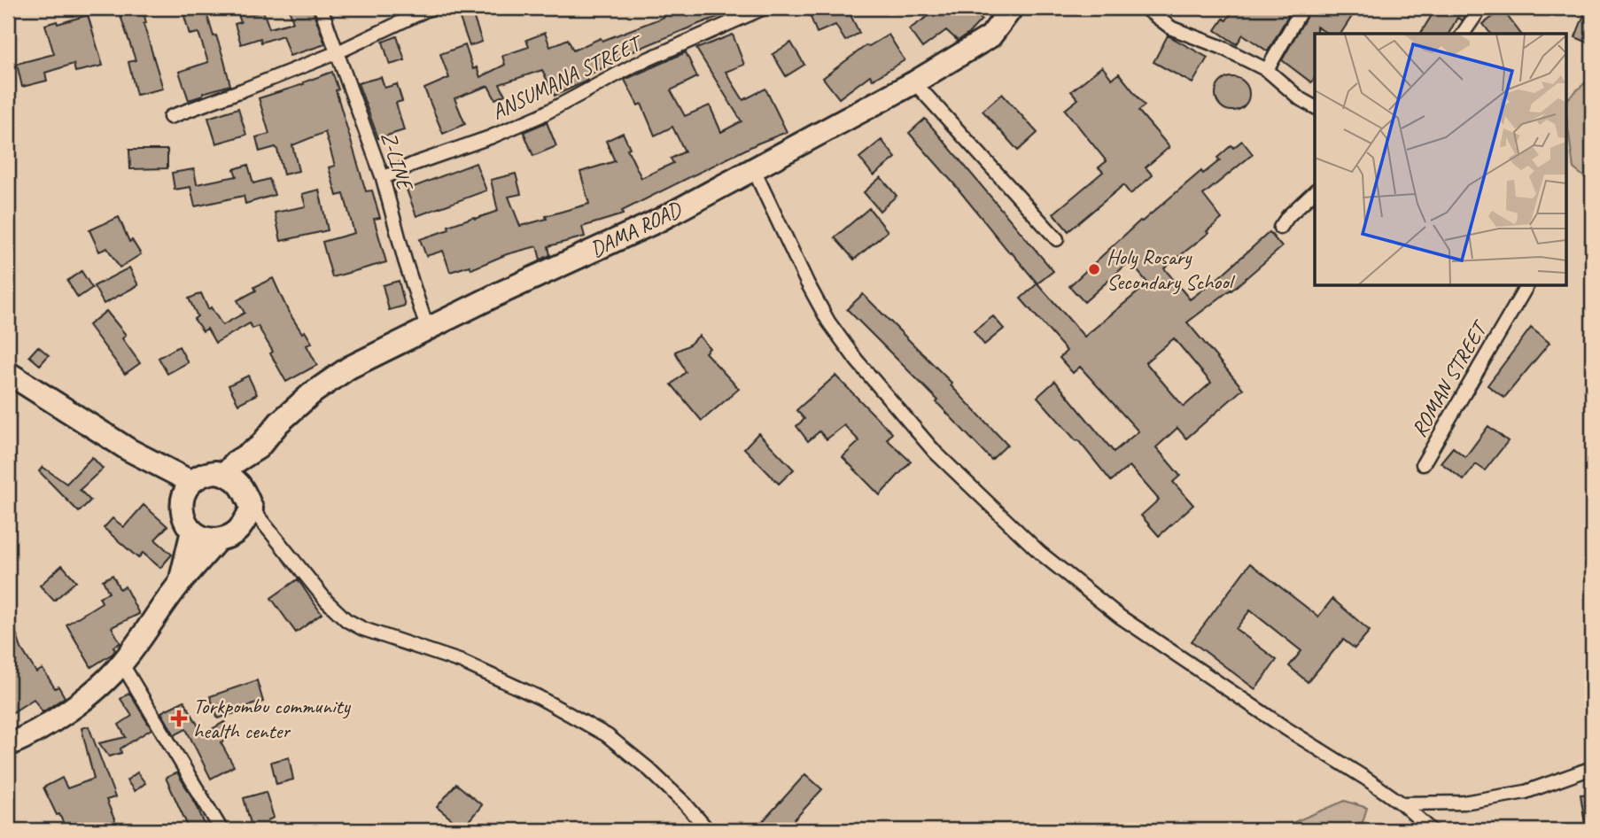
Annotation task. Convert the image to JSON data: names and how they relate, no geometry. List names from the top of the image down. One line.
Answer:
{"streets":{"highway":["DAMA ROAD"],"street":["ANSUMANA STREET","Z-LINE","ROMAN STREET"]},"crossings":[["ANSUMANA STREET","Z-LINE"],["Z-LINE","DAMA ROAD"]],"places":{"other":["Holy Rosary Secondary School"],"health":["Torkpombu community health center"]}}
